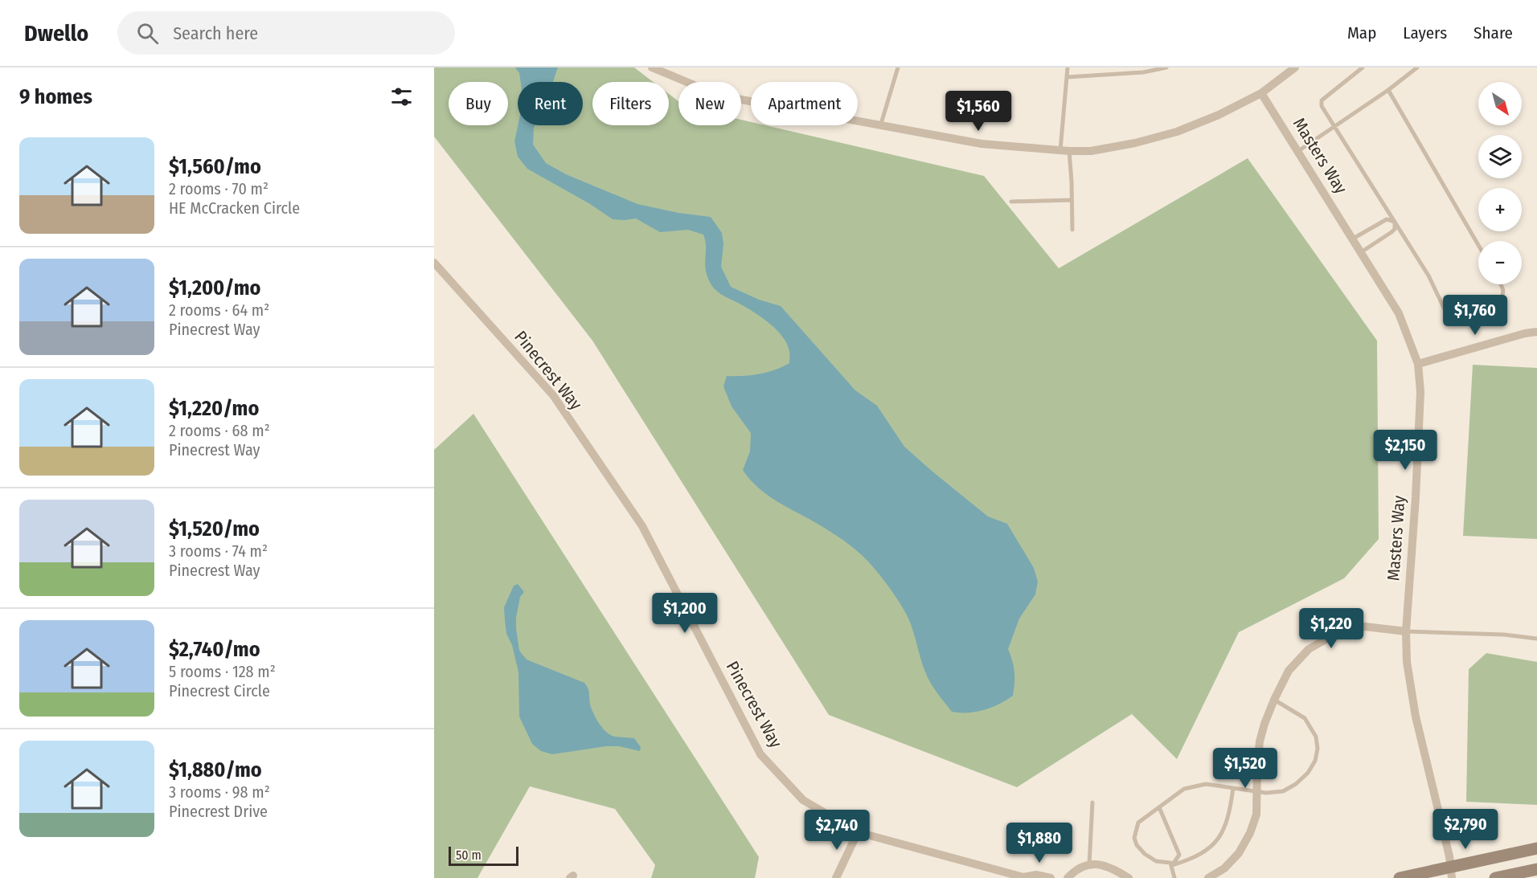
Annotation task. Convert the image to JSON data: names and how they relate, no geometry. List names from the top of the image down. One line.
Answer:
{"streets":{"street":["Masters Way","Pinecrest Way"]},"scale_bar":"50 m","north":"bottom right","page":{"header":"Dwello","search":"Search here","nav":["Map","Layers","Share"],"heading":"9 homes","map_buttons":["+","−"],"chip":["Buy","Rent","Filters","New","Apartment"],"price":["$1,560","$1,760","$2,150","$1,200","$1,220","$1,520","$2,790","$2,740","$1,880"],"list":[{"name":"$1,560/mo","note":"2 rooms · 70 m² · HE McCracken Circle"},{"name":"$1,200/mo","note":"2 rooms · 64 m² · Pinecrest Way"},{"name":"$1,220/mo","note":"2 rooms · 68 m² · Pinecrest Way"},{"name":"$1,520/mo","note":"3 rooms · 74 m² · Pinecrest Way"},{"name":"$2,740/mo","note":"5 rooms · 128 m² · Pinecrest Circle"},{"name":"$1,880/mo","note":"3 rooms · 98 m² · Pinecrest Drive"}],"scale":"50 m"}}
